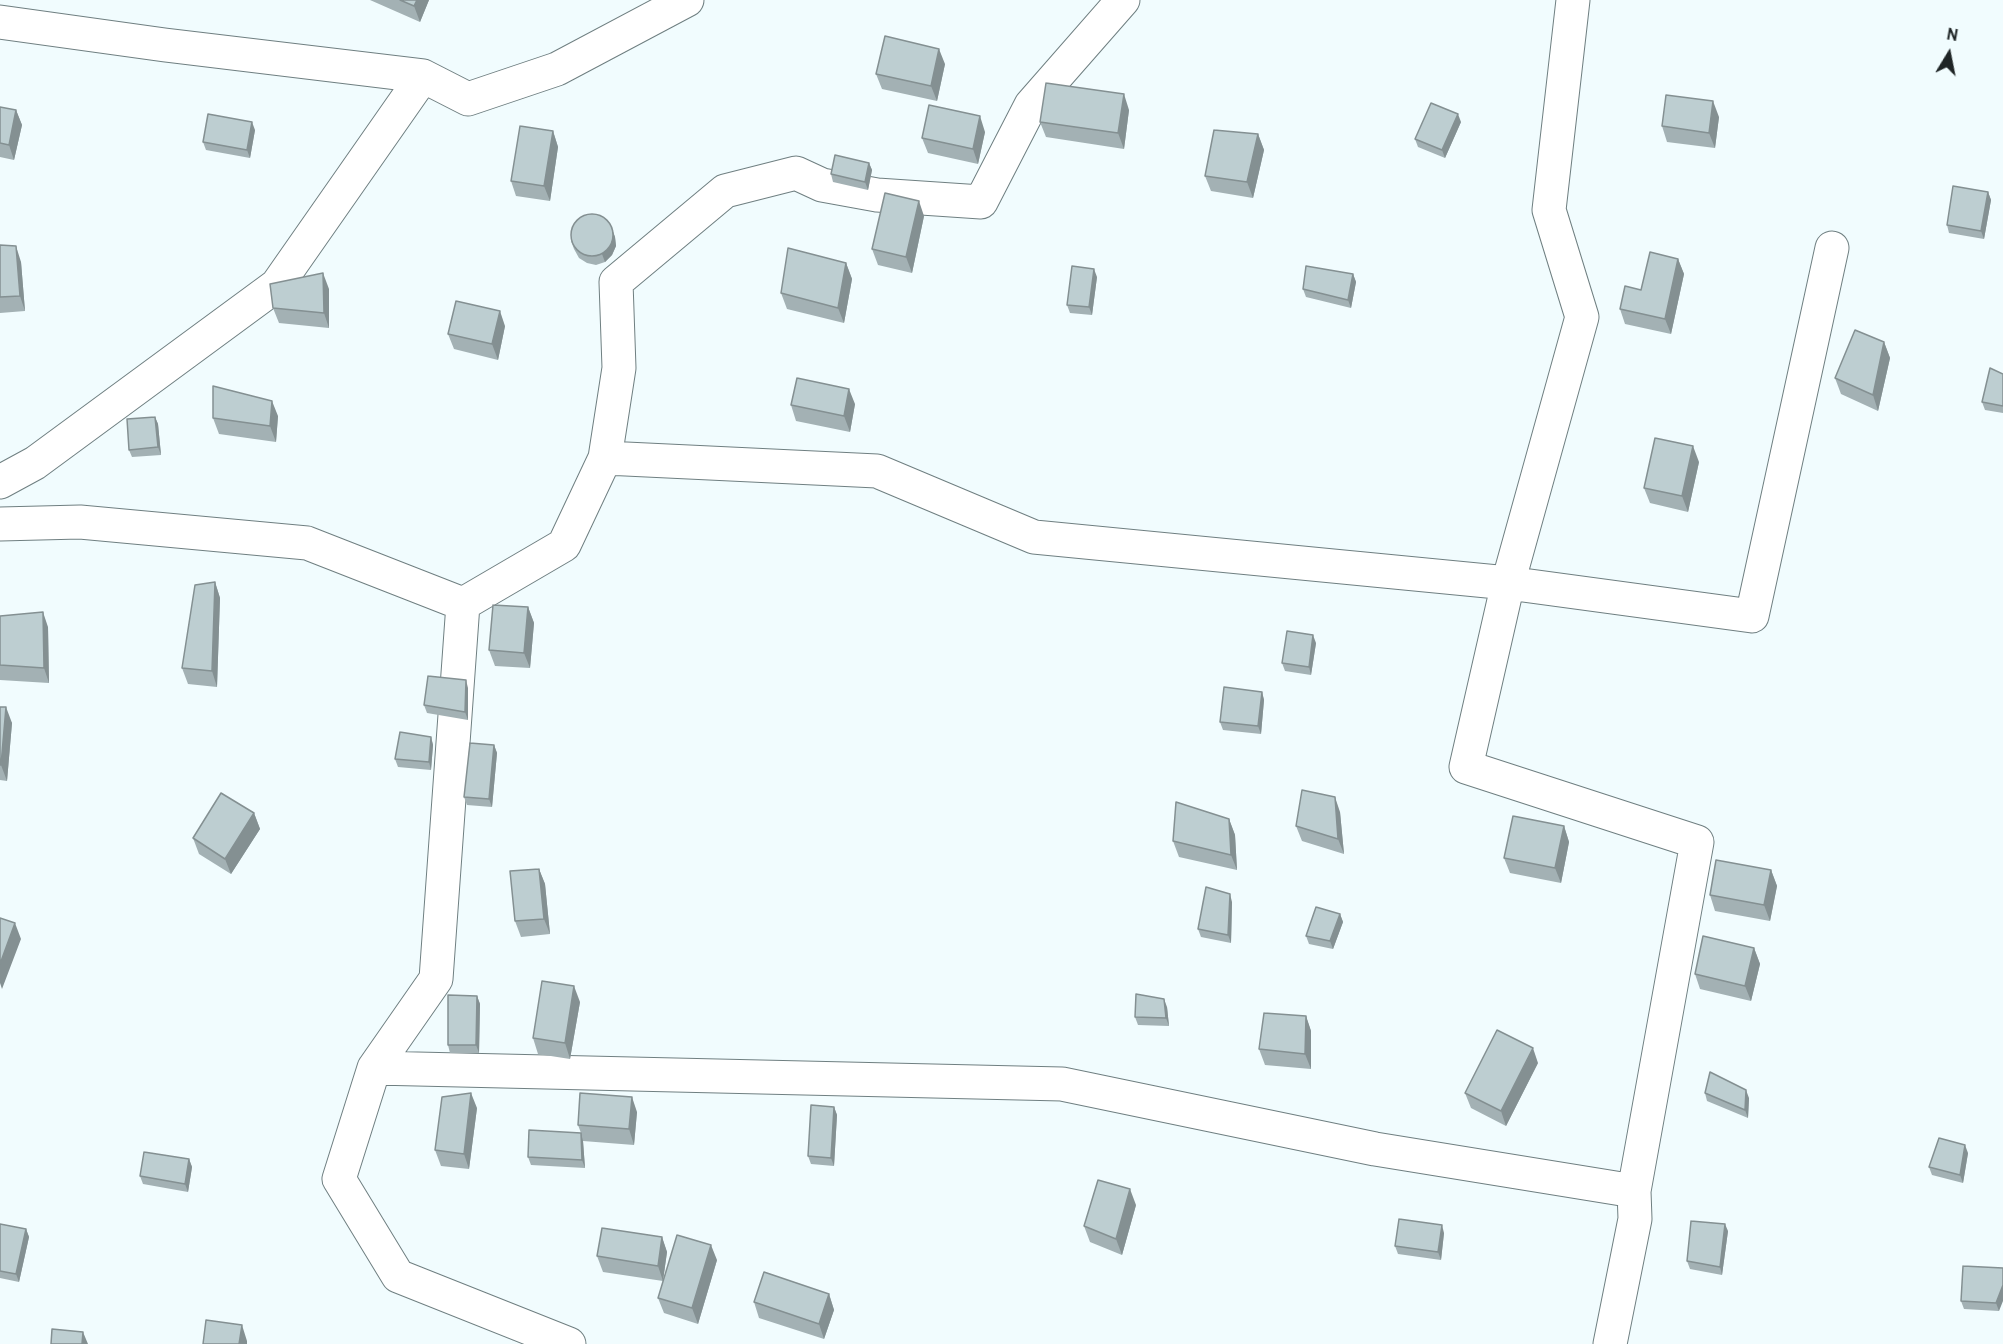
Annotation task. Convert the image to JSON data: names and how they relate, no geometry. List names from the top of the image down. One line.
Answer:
{"north":"top"}
